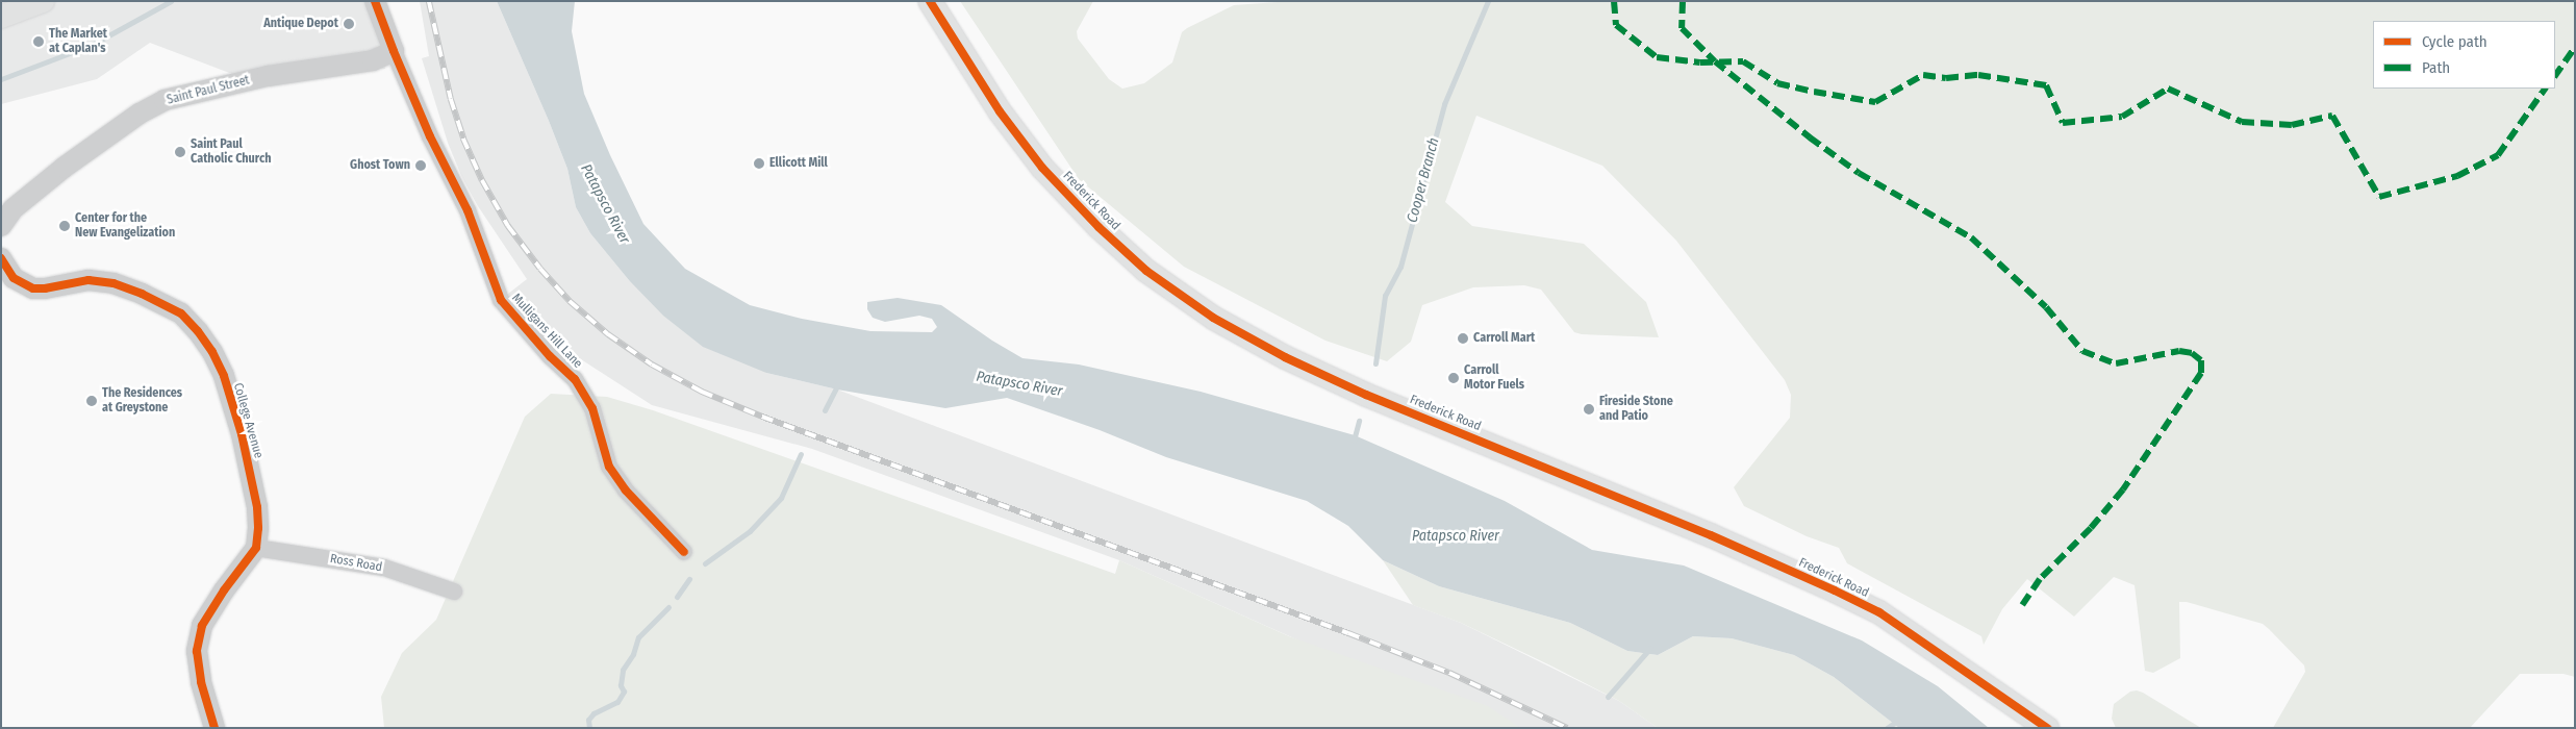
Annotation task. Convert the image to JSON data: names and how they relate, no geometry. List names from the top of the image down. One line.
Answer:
{"streets":{"main road":["Frederick Road"],"street":["Saint Paul Street","Mulligans Hill Lane","College Avenue","Ross Road"]},"crossings":[["Saint Paul Street","Mulligans Hill Lane"],["College Avenue","Ross Road"]],"water":["Cooper Branch","Patapsco River"],"places":["Antique Depot","The Market at Caplan's","Saint Paul Catholic Church","Ellicott Mill","Ghost Town","Center for the New Evangelization","Carroll Mart","Carroll Motor Fuels","The Residences at Greystone","Fireside Stone and Patio"],"legend":["Cycle path","Path"]}
